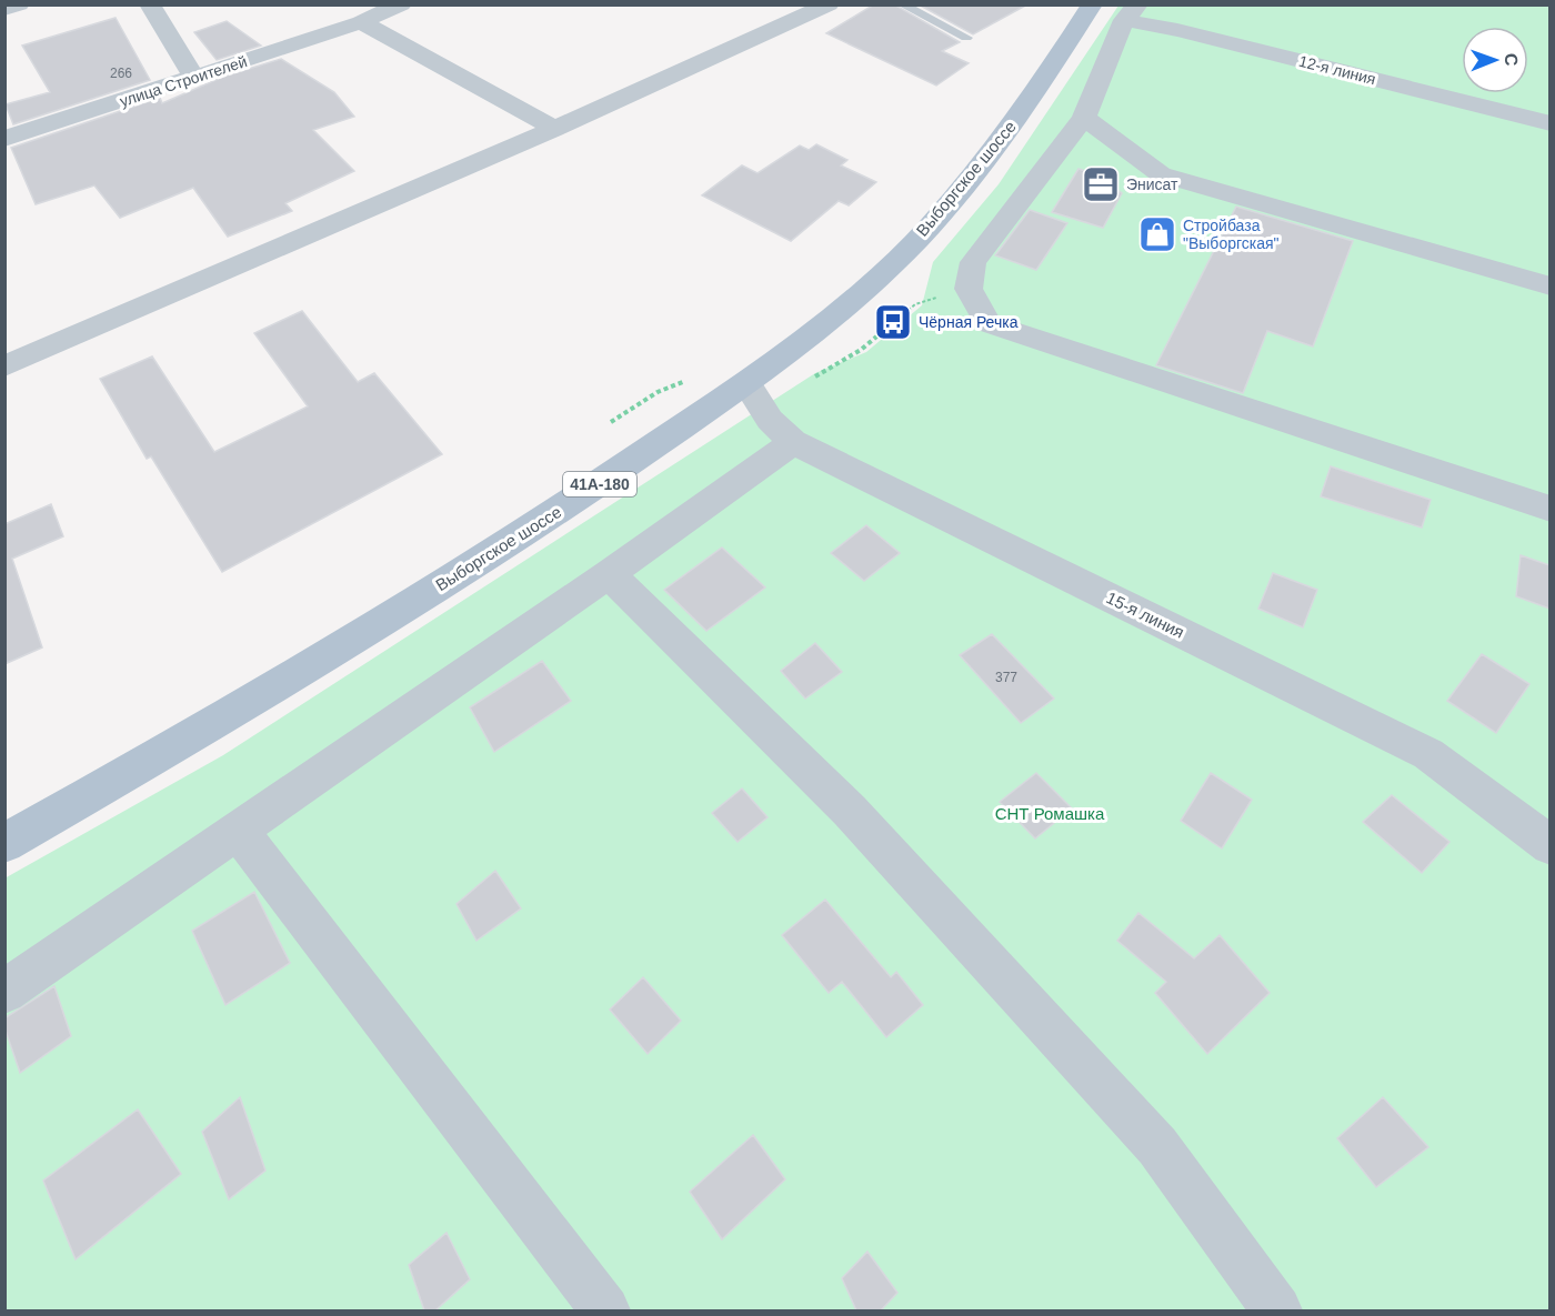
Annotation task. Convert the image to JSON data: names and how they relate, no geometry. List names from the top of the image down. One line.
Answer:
{"streets":{"main road":["Выборгское шоссе","41А-180"],"street":["12-я линия","улица Строителей","15-я линия"]},"crossings":[["Выборгское шоссе","15-я линия"]],"parks":["СНТ Ромашка"],"places":{"office":["Энисат"],"shop":["Стройбаза \"Выборгская\""],"bus stop":["Чёрная Речка"]},"house_numbers":["266","377"],"north":"right"}
